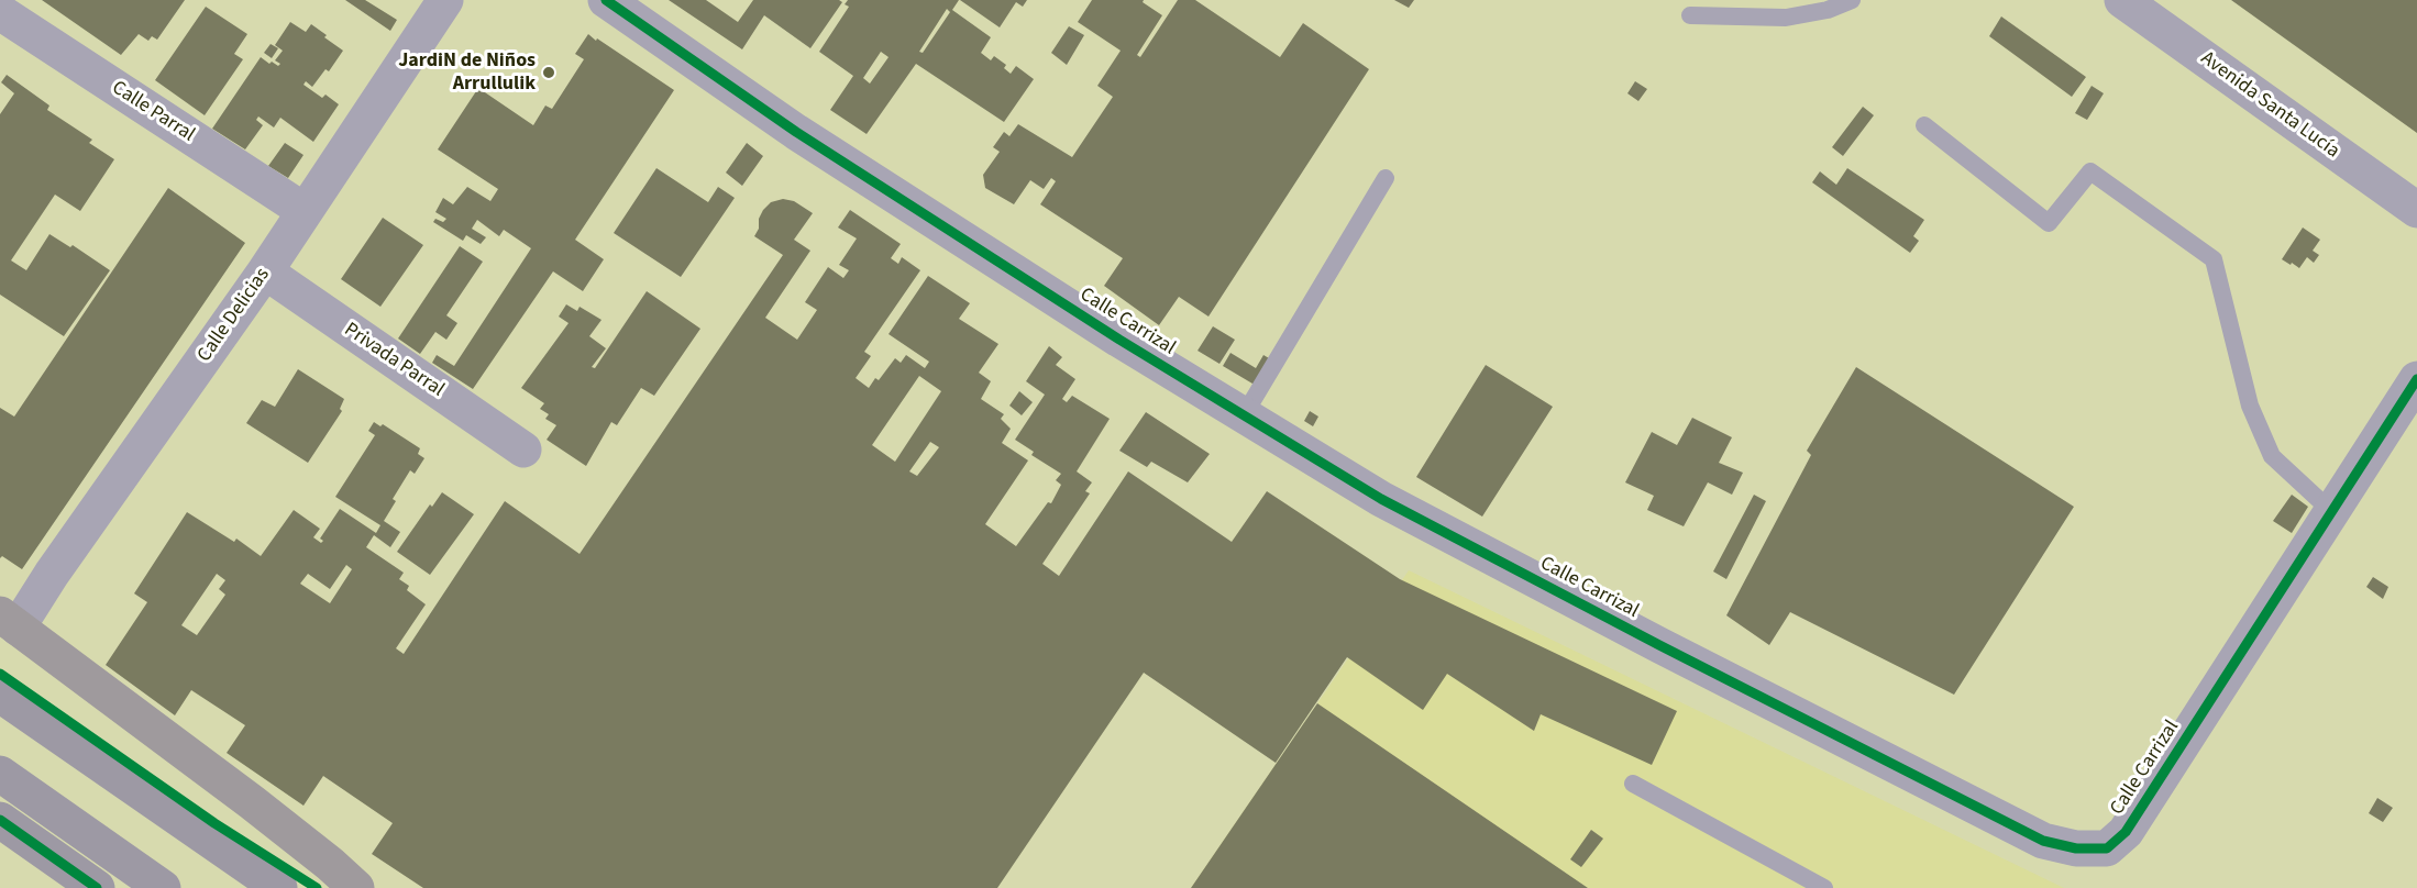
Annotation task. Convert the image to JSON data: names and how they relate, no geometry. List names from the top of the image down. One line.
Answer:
{"streets":{"street":["Avenida Santa Lucía","Calle Parral","Calle Delicias","Calle Carrizal","Privada Parral"]},"crossings":[["Calle Parral","Calle Delicias"],["Calle Delicias","Privada Parral"]],"places":["JardiN de Niños Arrullulik"]}
